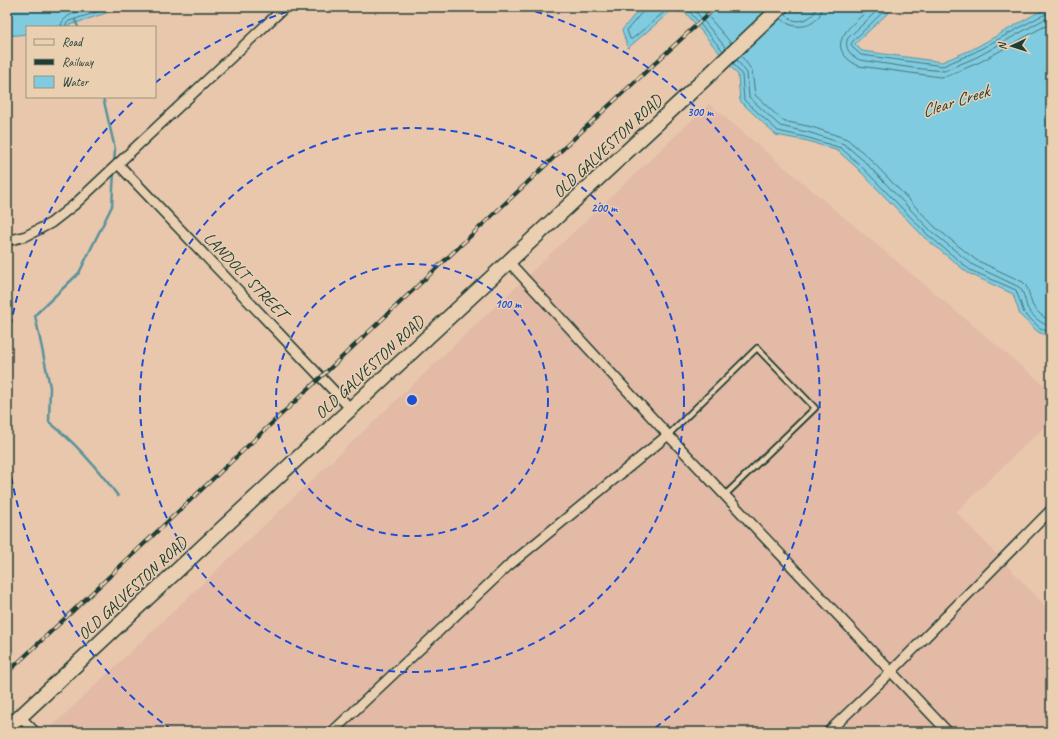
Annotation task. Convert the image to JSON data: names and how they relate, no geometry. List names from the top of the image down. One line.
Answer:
{"streets":{"main road":["OLD GALVESTON ROAD"],"street":["LANDOLT STREET"]},"crossings":[["OLD GALVESTON ROAD","LANDOLT STREET"]],"water":["Clear Creek"],"legend":["Road","Railway","Water"],"north":"left","rings":["300 m","200 m","100 m"]}
